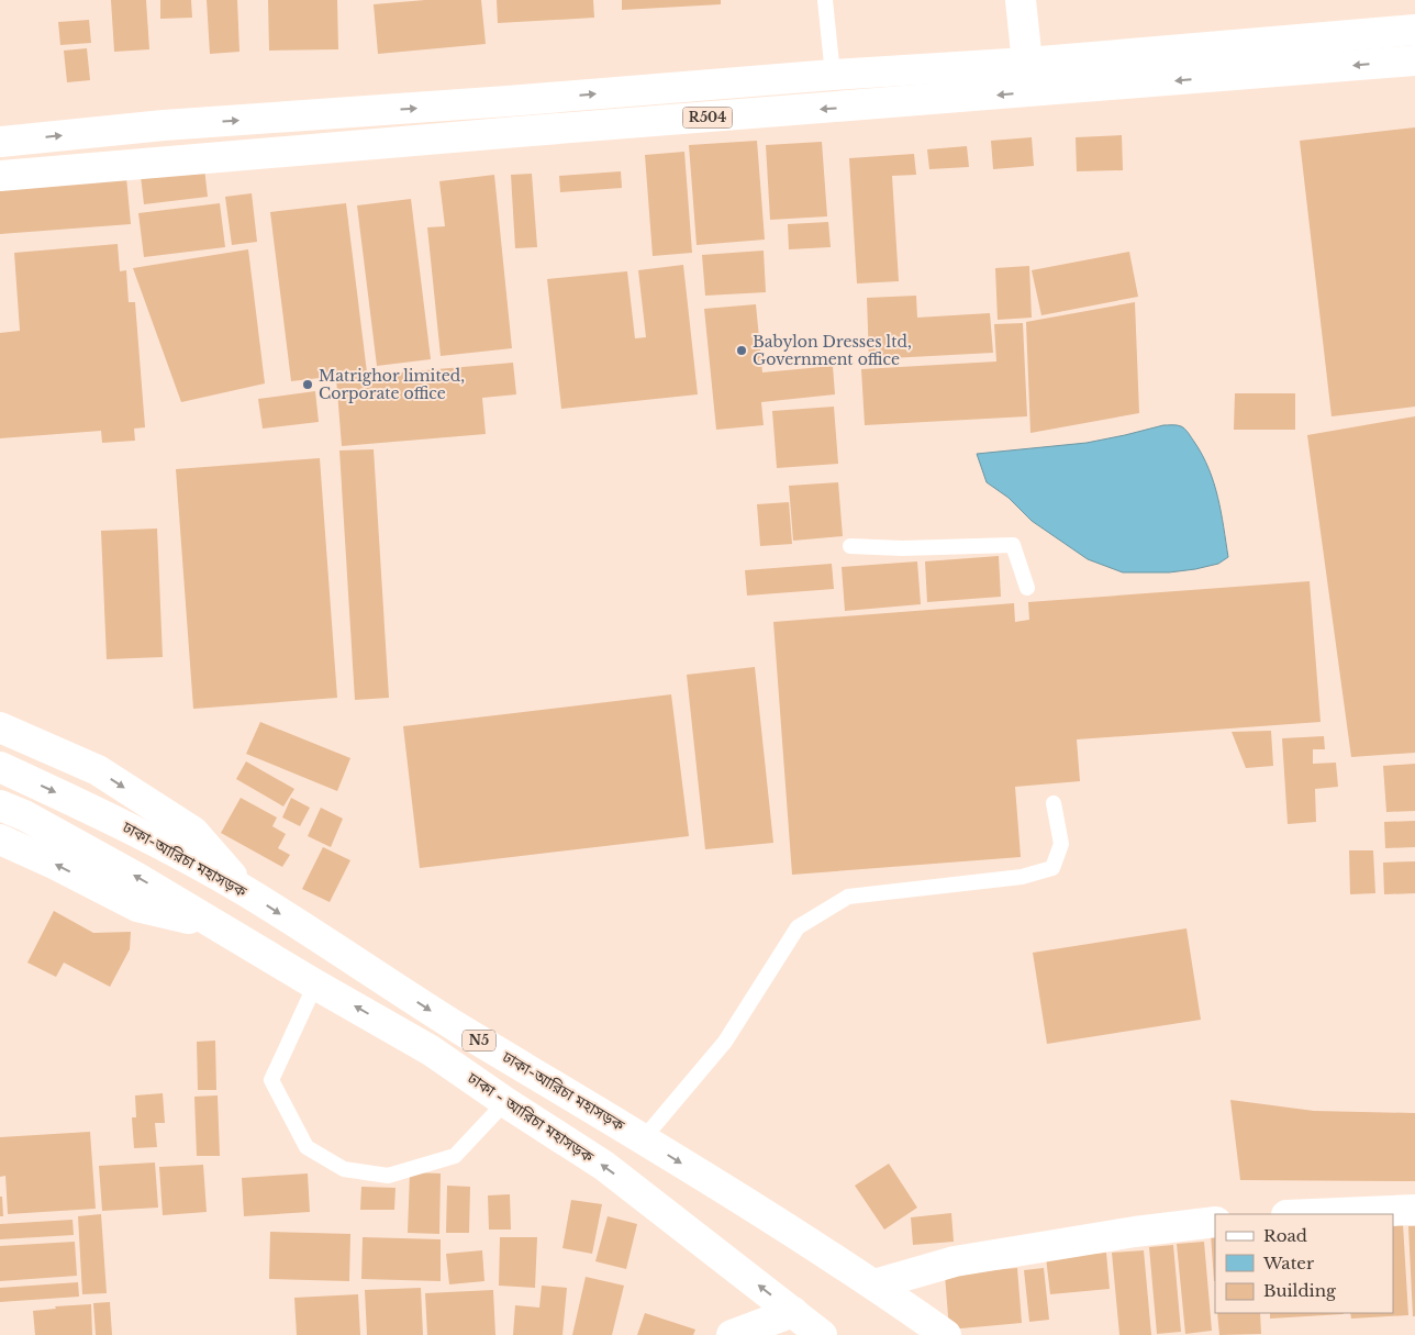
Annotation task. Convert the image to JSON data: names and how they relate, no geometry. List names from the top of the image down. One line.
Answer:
{"streets":{"main road":["R504","ঢাকা-আরিচা মহাসড়ক","N5","ঢাকা - আরিচা মহাসড়ক"]},"crossings":[["N5","ঢাকা - আরিচা মহাসড়ক"]],"one_way":["ঢাকা - আরিচা মহাসড়ক"],"places":["Babylon Dresses ltd, Government office","Matrighor limited, Corporate office"],"legend":["Road","Water","Building"]}
